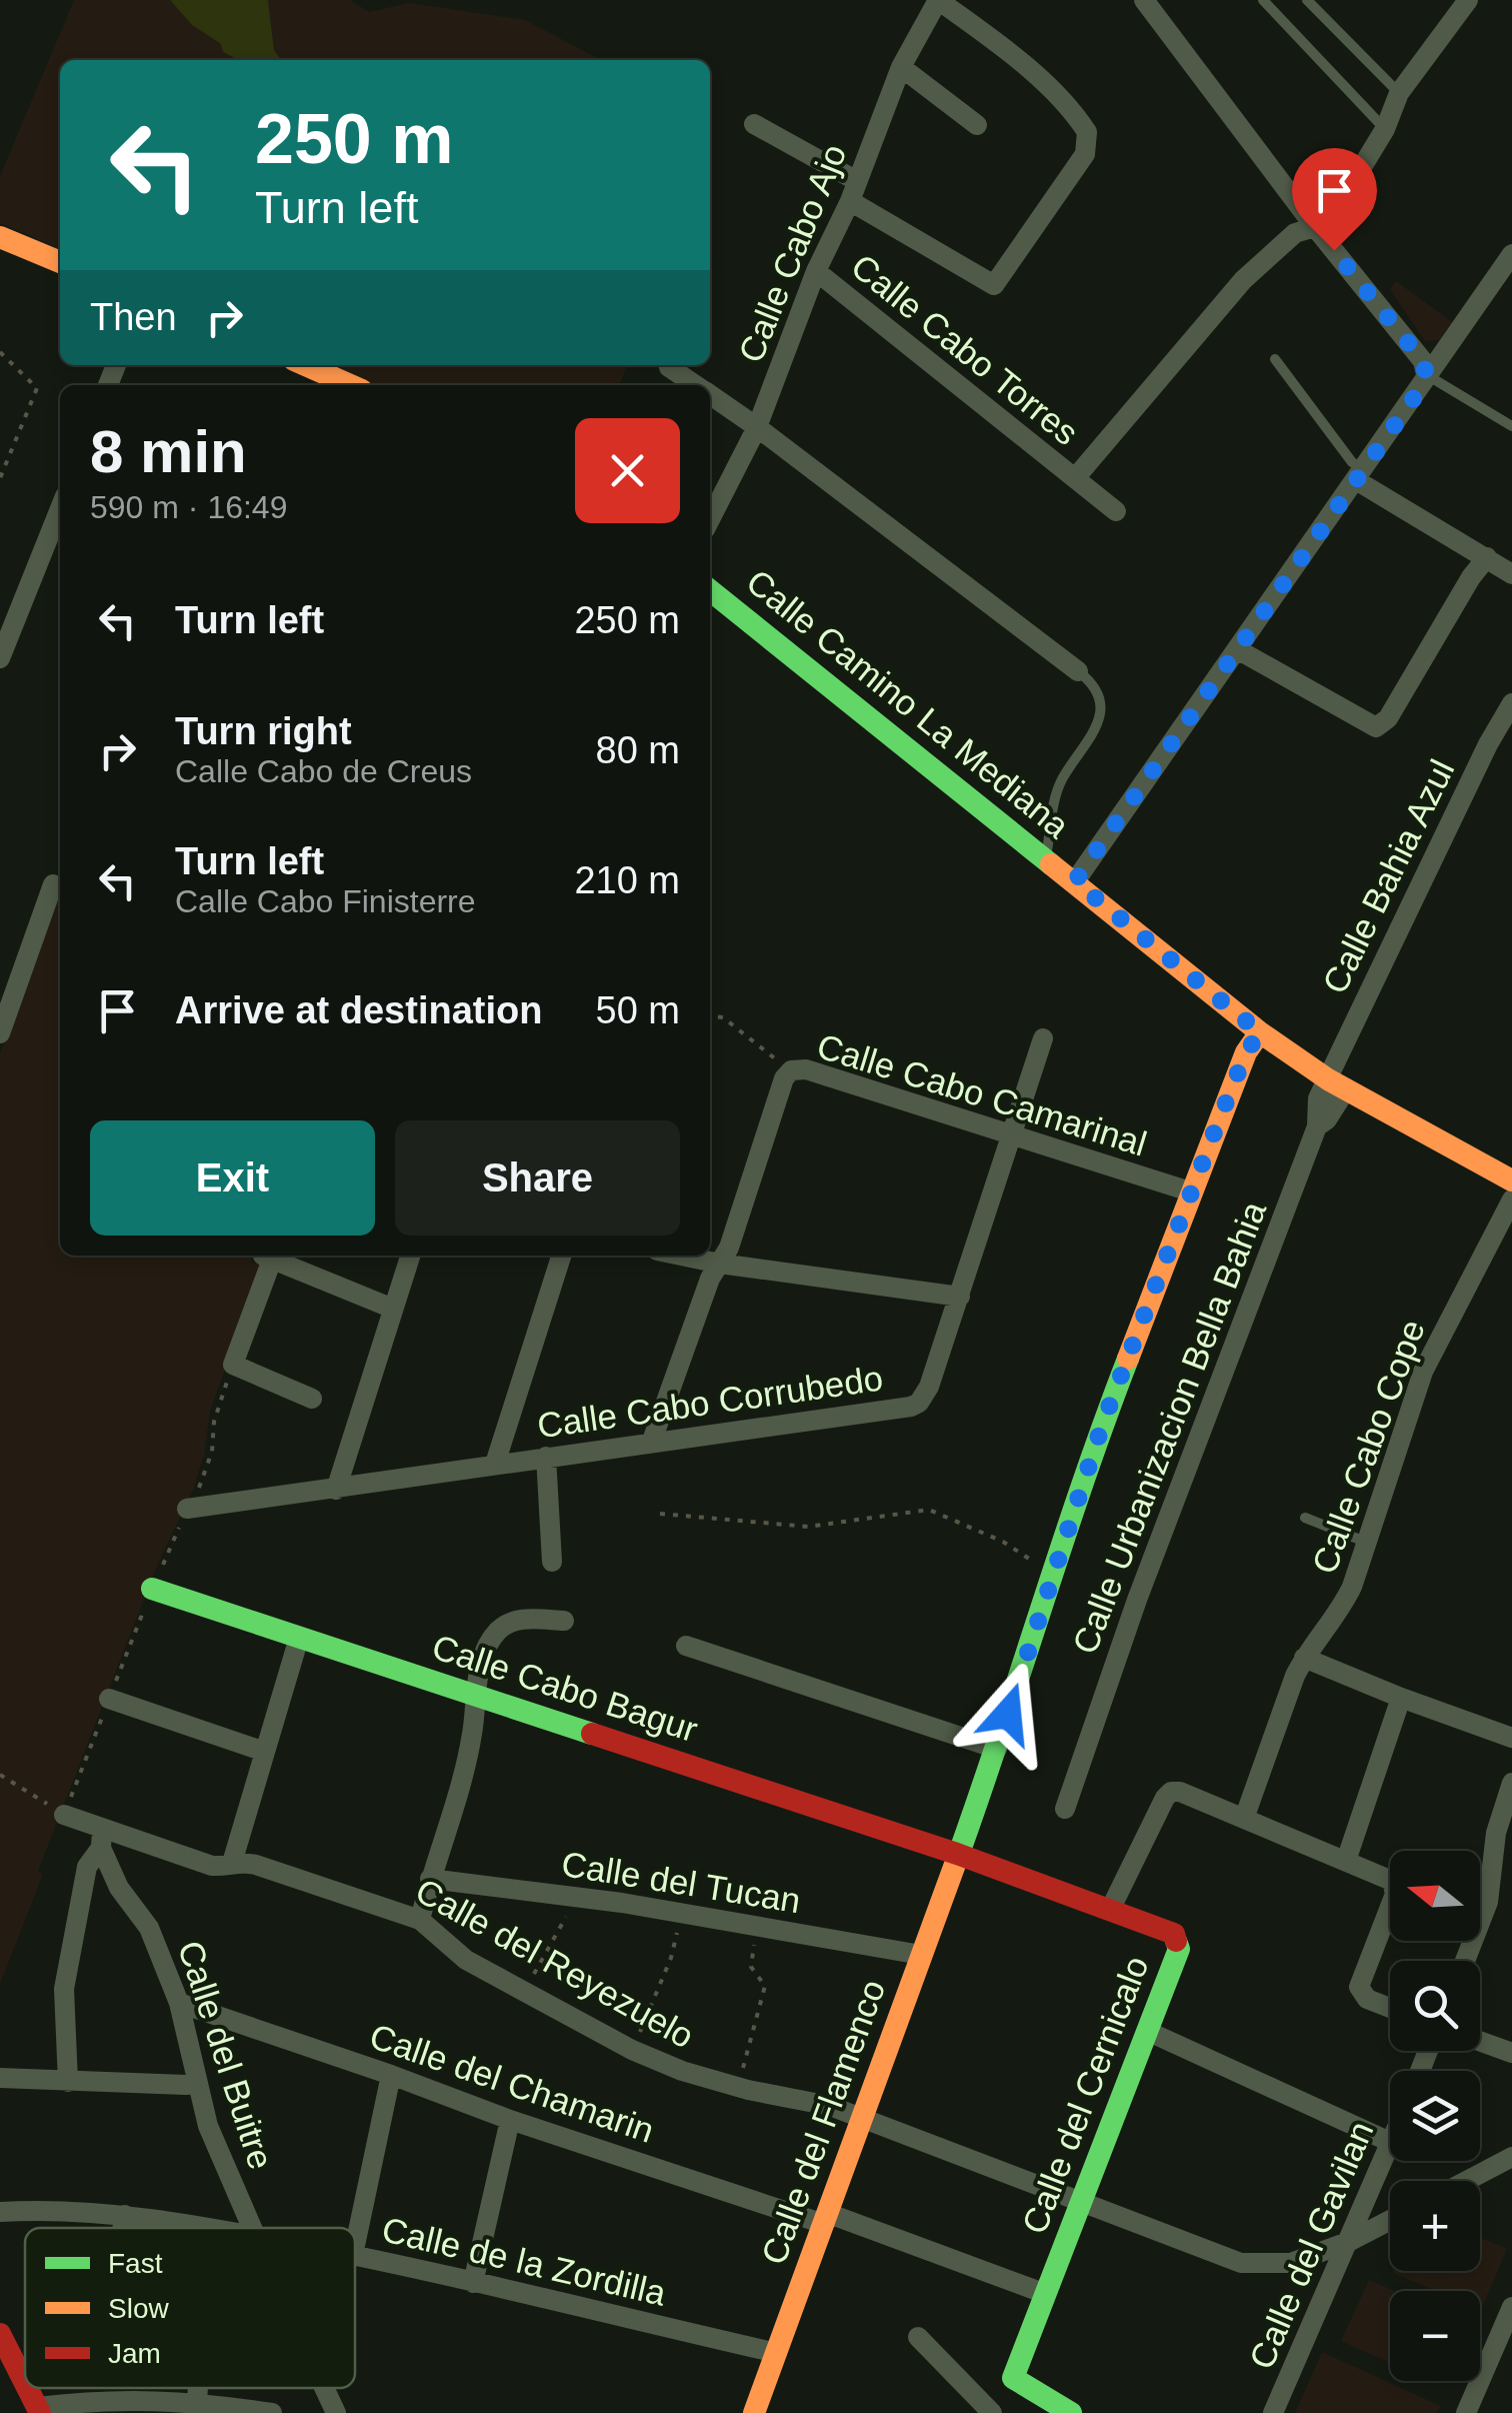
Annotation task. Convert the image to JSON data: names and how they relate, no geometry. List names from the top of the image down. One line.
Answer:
{"streets":{"street":["Calle Cabo Ajo","Calle Cabo Torres","Calle Camino La Mediana","Calle Bahia Azul","Calle Cabo Camarinal","Calle Cabo Corrubedo","Calle Urbanizacion Bella Bahia","Calle Cabo Cope","Calle Cabo Bagur","Calle del Tucan","Calle del Reyezuelo","Calle del Buitre","Calle del Chamarin","Calle del Cernicalo","Calle del Flamenco","Calle del Gavilan","Calle de la Zordilla"]},"crossings":[["Calle Cabo Ajo","Calle Cabo Torres"],["Calle Camino La Mediana","Calle Bahia Azul"],["Calle Camino La Mediana","Calle Urbanizacion Bella Bahia"],["Calle Camino La Mediana","Calle del Flamenco"],["Calle Bahia Azul","Calle Urbanizacion Bella Bahia"],["Calle Cabo Camarinal","Calle Cabo Corrubedo"],["Calle Cabo Camarinal","Calle del Flamenco"],["Calle Cabo Bagur","Calle del Cernicalo"],["Calle Cabo Bagur","Calle del Flamenco"],["Calle del Tucan","Calle del Flamenco"],["Calle del Reyezuelo","Calle del Buitre"],["Calle del Reyezuelo","Calle del Cernicalo"],["Calle del Reyezuelo","Calle del Flamenco"],["Calle del Reyezuelo","Calle del Gavilan"],["Calle del Buitre","Calle del Chamarin"],["Calle del Chamarin","Calle del Cernicalo"],["Calle del Chamarin","Calle del Flamenco"],["Calle del Cernicalo","Calle del Flamenco"],["Calle del Flamenco","Calle de la Zordilla"]],"legend":["Fast","Slow","Jam"],"north":"left","page":{"turn":["250 m","Turn left"],"then":"Then","heading":["8 min","590 m · 16:49"],"list":[{"name":"Turn left","value":"250 m"},{"name":"Turn right","note":"Calle Cabo de Creus","value":"80 m"},{"name":"Turn left","note":"Calle Cabo Finisterre","value":"210 m"},{"name":"Arrive at destination","value":"50 m"}],"buttons":["Exit","Share"],"map_buttons":["+","−"]}}
